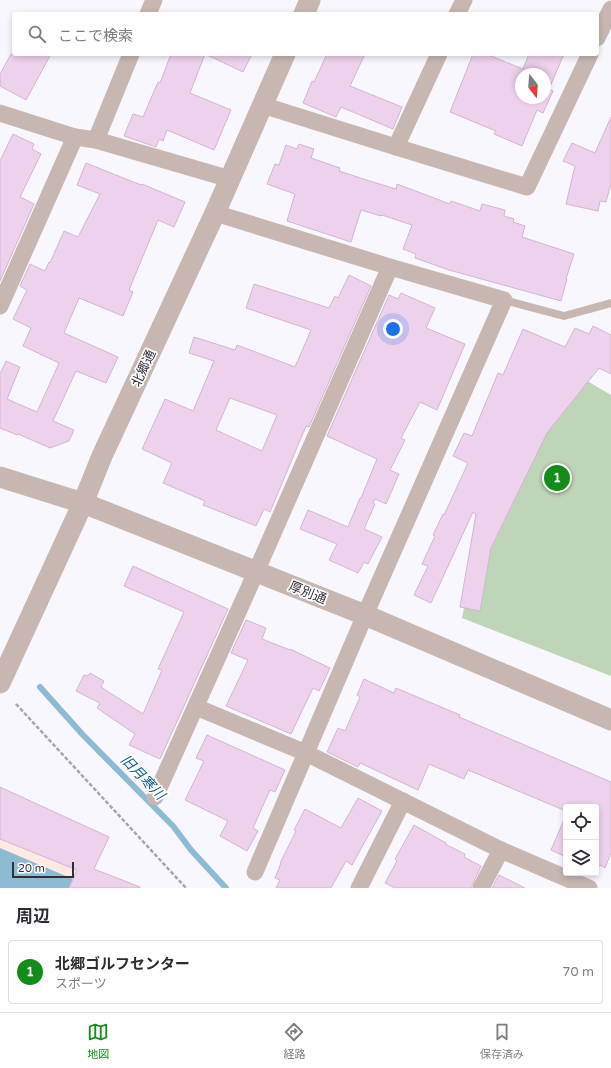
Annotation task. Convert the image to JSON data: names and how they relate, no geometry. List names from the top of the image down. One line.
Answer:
{"streets":{"street":["北郷通","厚別通"]},"crossings":[["北郷通","厚別通"]],"water":["旧月寒川"],"scale_bar":"20 m","north":"bottom","page":{"search":"ここで検索","pins":"1","scale":"20 m","heading":"周辺","list":[{"mark":"1","name":"北郷ゴルフセンター","note":"スポーツ","value":"70 m"}],"nav":["地図","経路","保存済み"]}}
